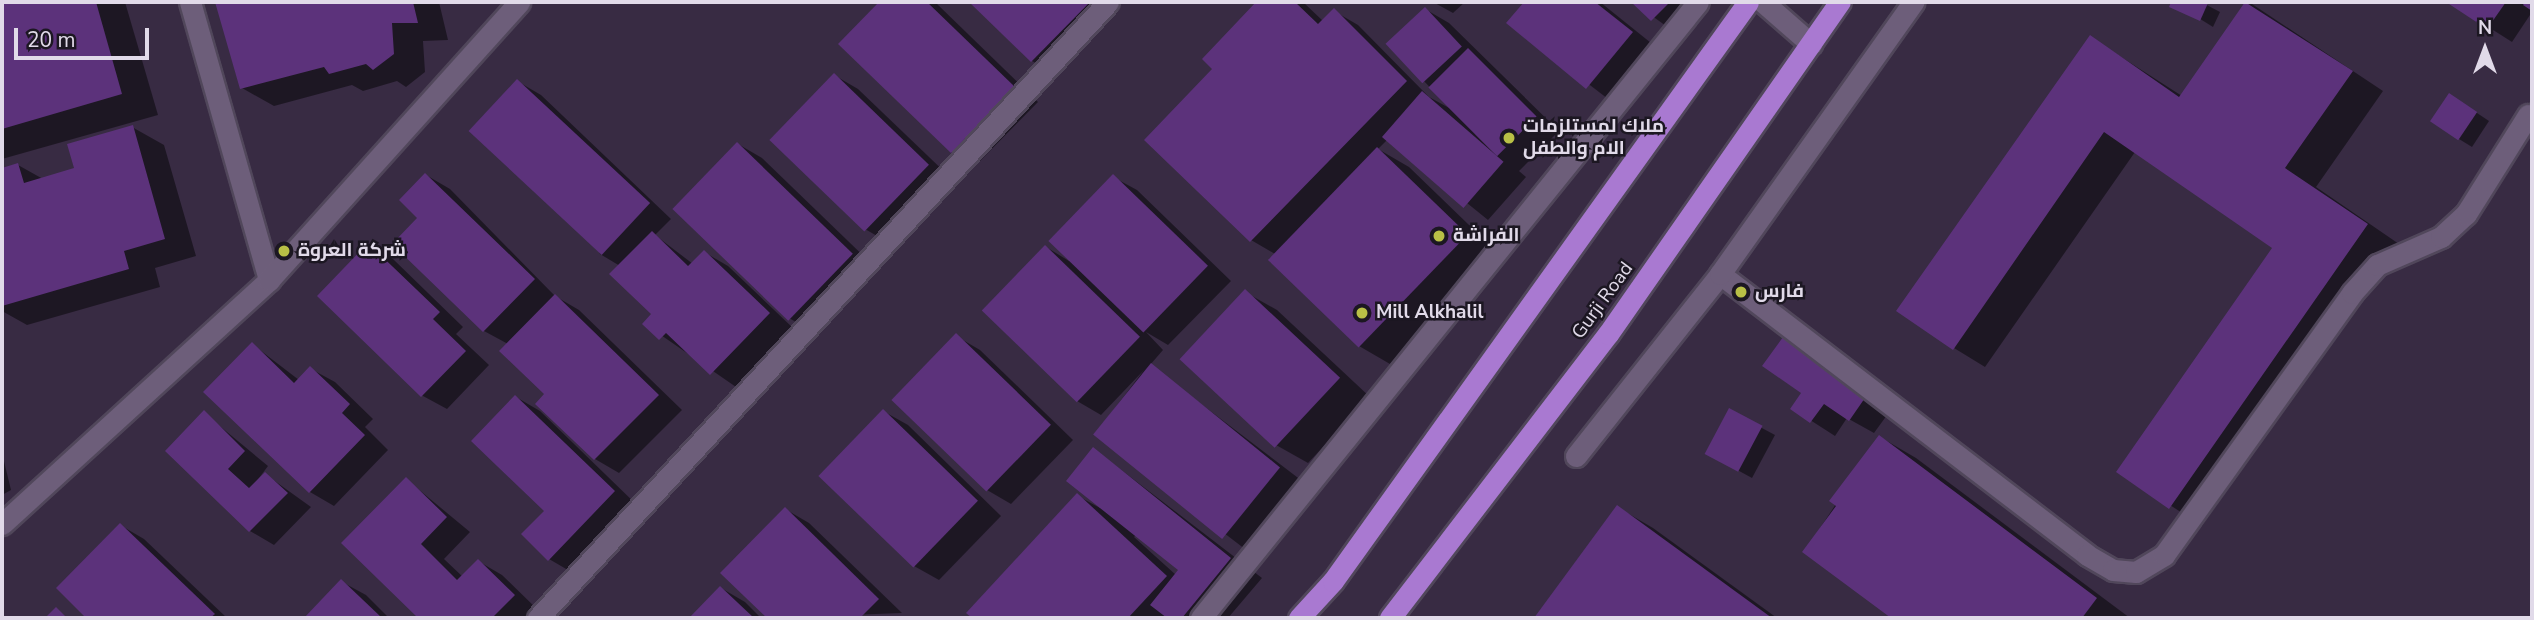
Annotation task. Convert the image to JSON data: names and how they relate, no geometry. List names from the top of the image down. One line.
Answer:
{"streets":{"highway":["Gurji Road"]},"places":["ملاك لمستلزمات الام والطفل","الفراشة","شركة العروة","فارس","Mill Alkhalil"],"scale_bar":"20 m","north":"top"}
